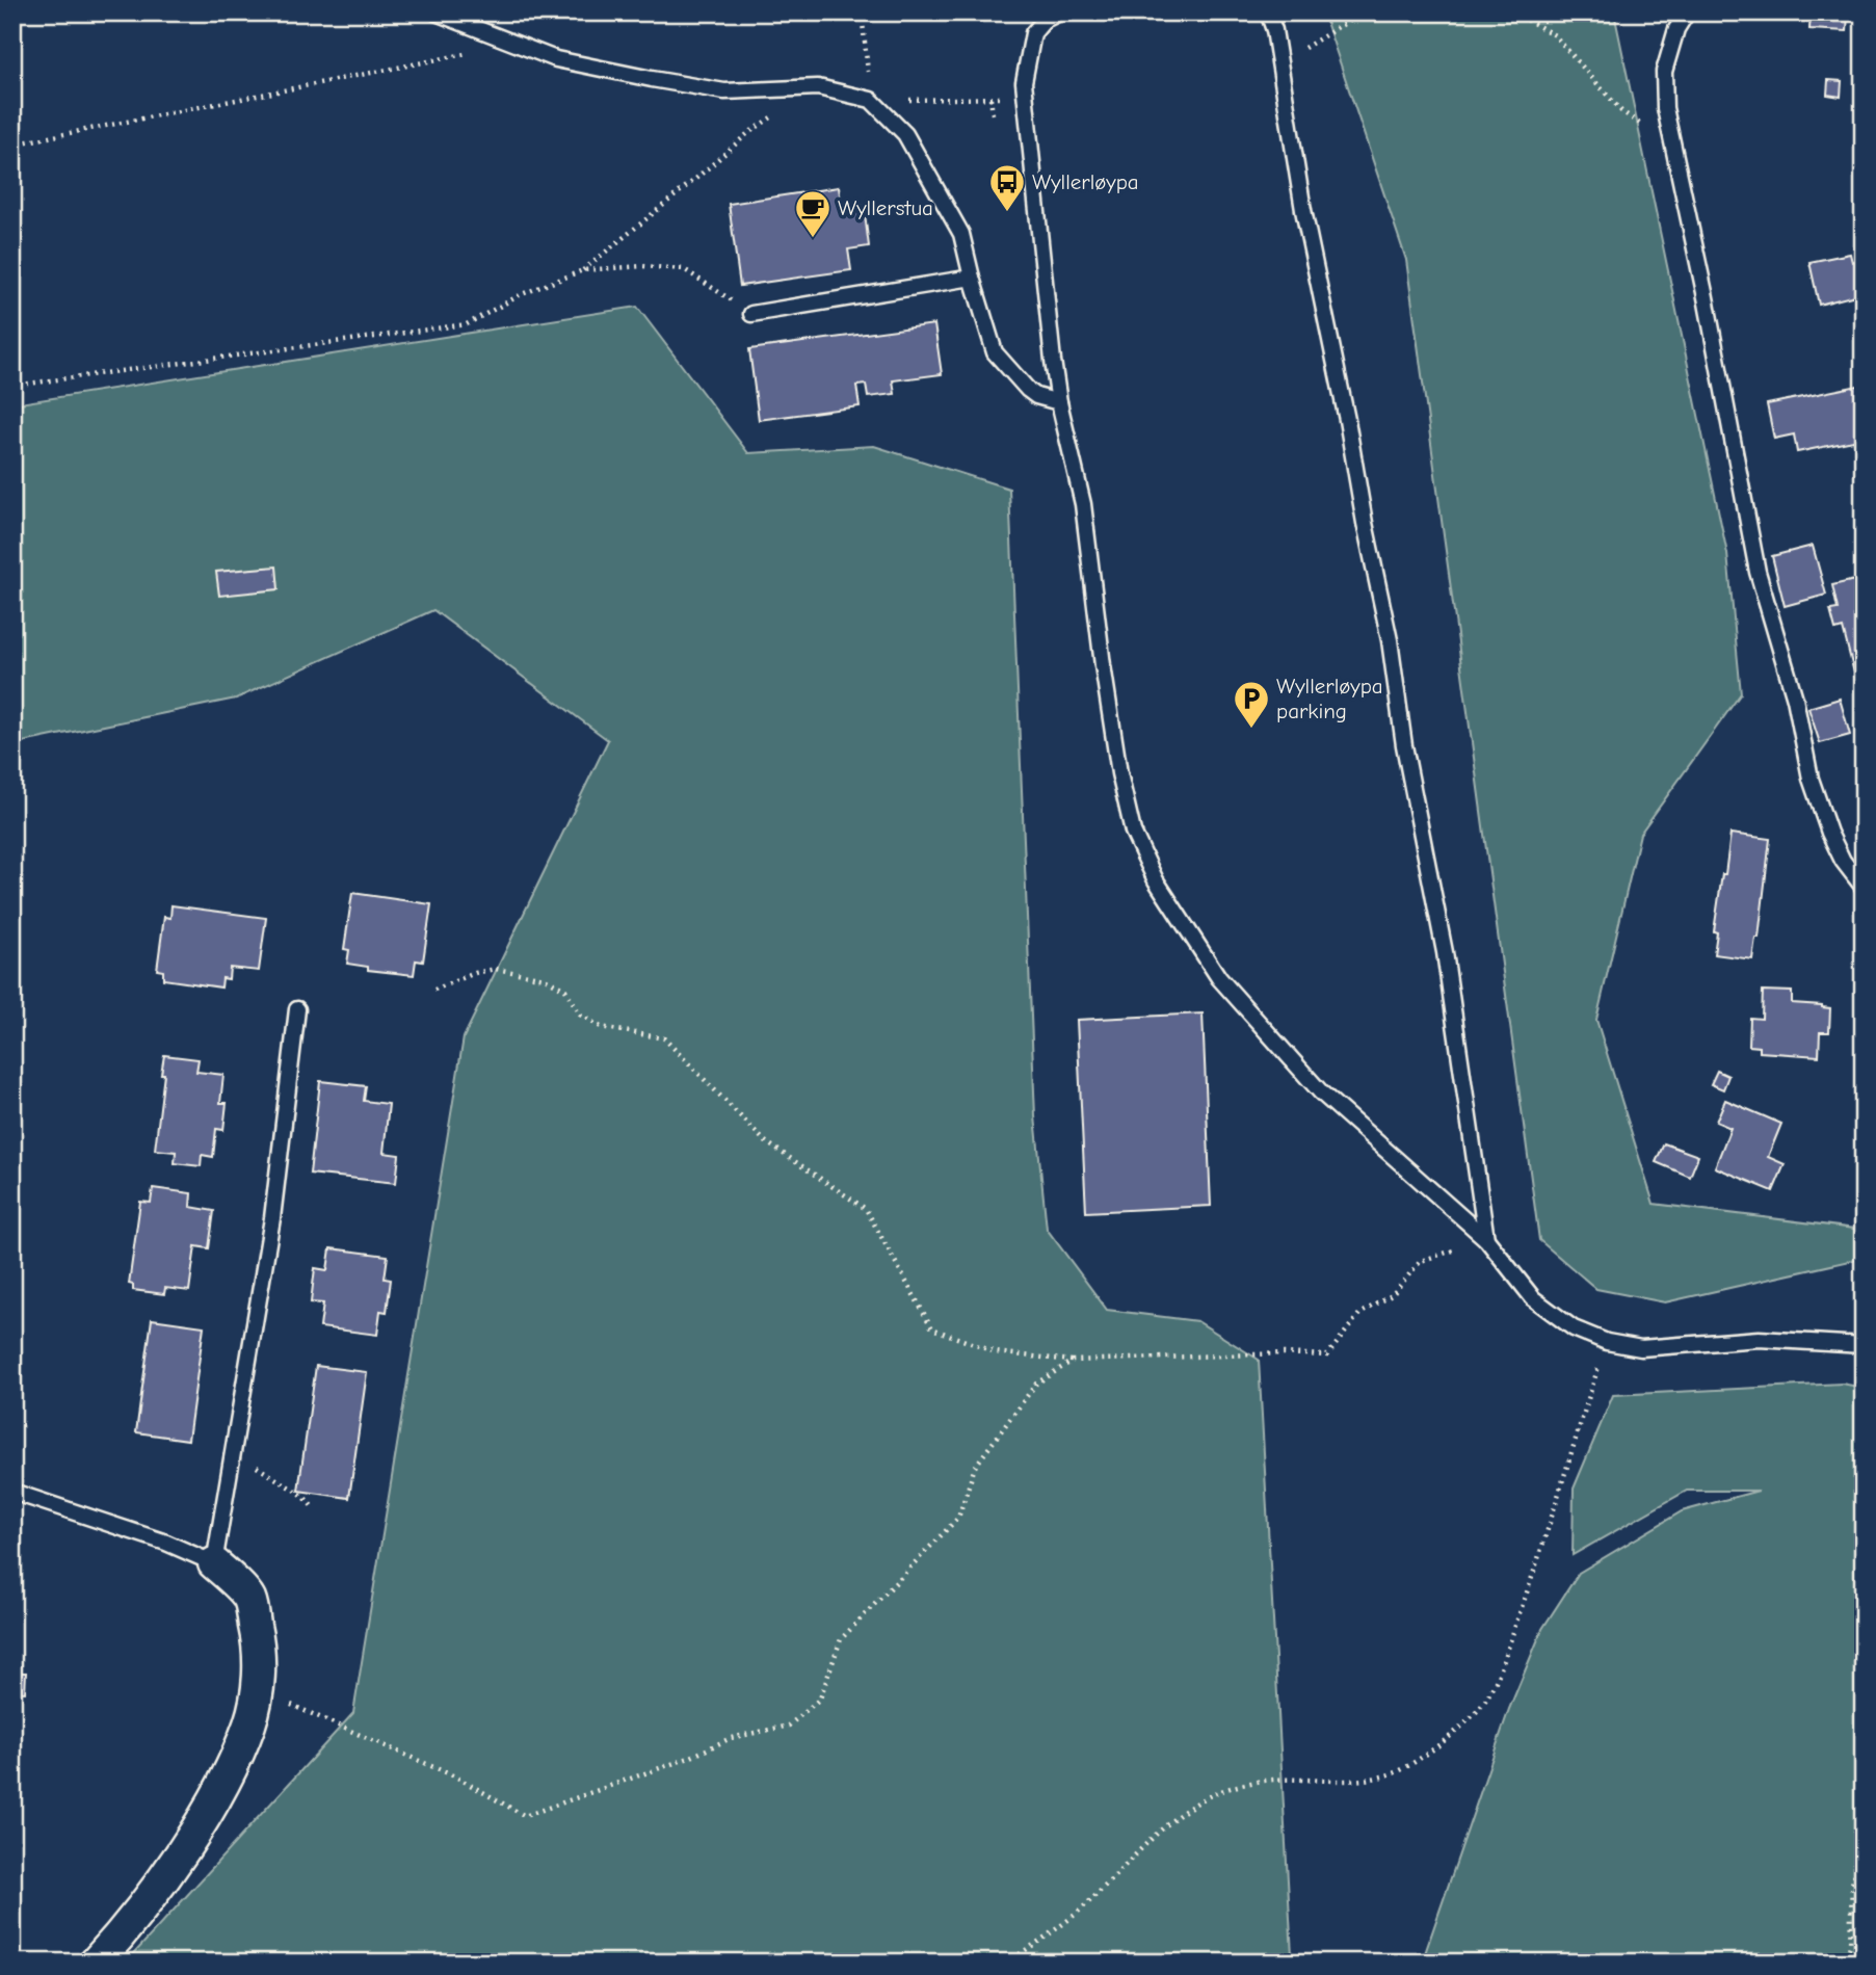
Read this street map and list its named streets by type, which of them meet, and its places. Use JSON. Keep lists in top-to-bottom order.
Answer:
{
  "places": {
    "bus stop": ["Wyllerløypa"],
    "cafe": ["Wyllerstua"],
    "parking": ["Wyllerløypa parking"]
  }
}
